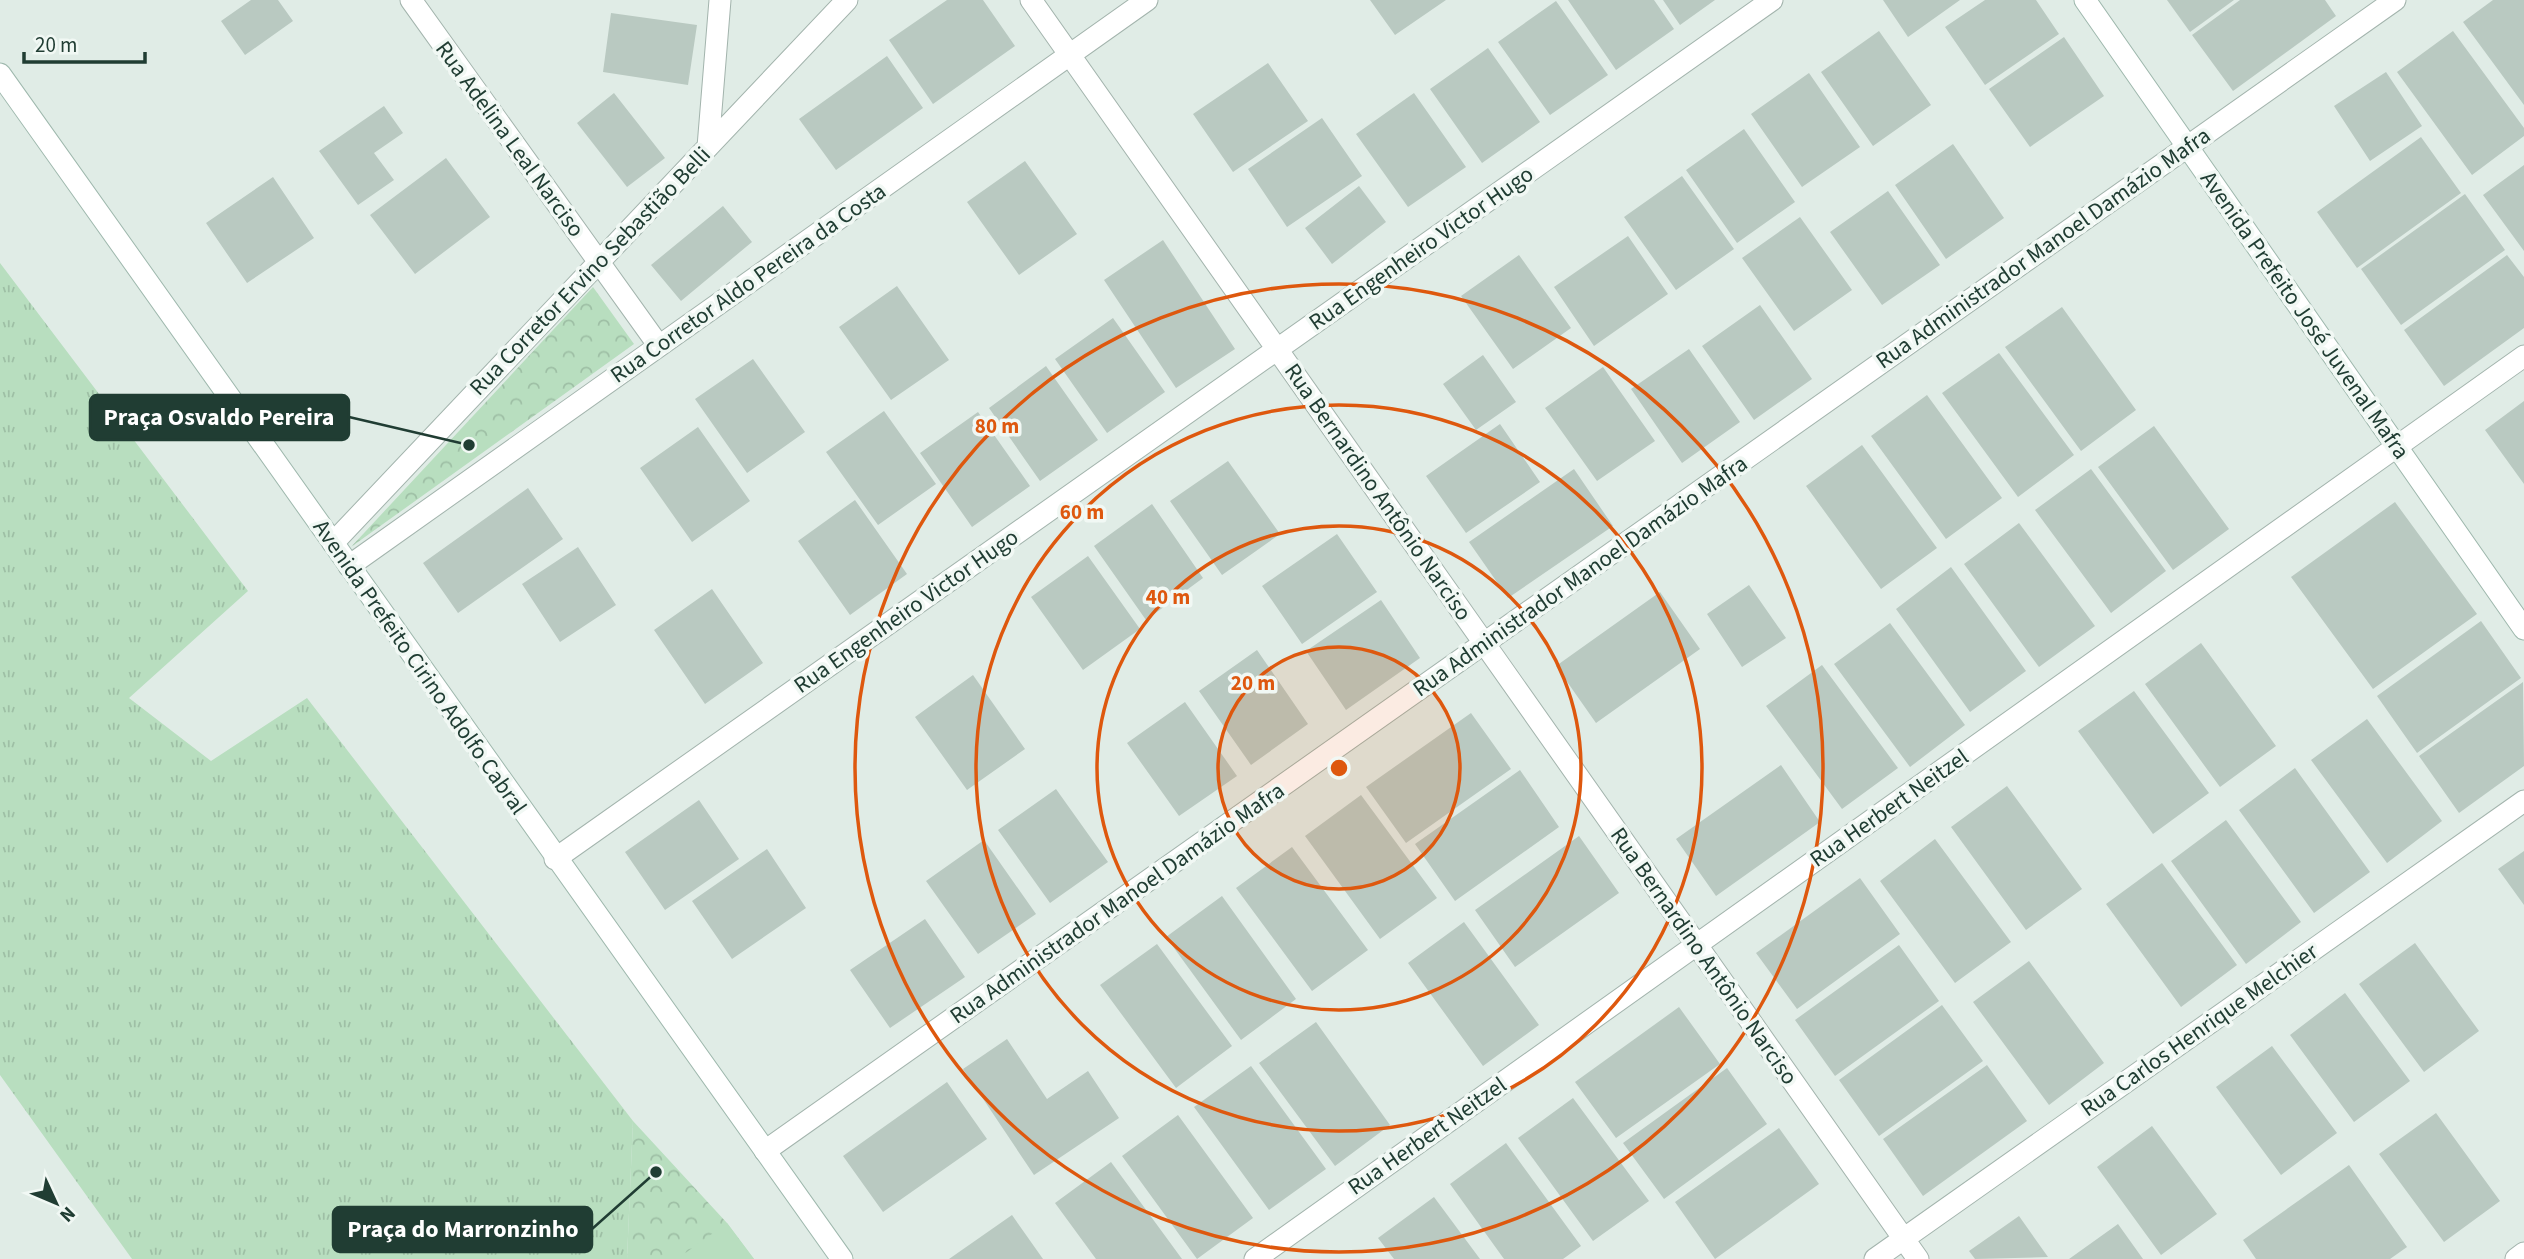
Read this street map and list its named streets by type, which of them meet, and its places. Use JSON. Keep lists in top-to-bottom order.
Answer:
{
  "streets": {
    "street": [
      "Rua Adelina Leal Narciso",
      "Rua Engenheiro Victor Hugo",
      "Rua Administrador Manoel Damázio Mafra",
      "Rua Corretor Ervino Sebastião Belli",
      "Rua Corretor Aldo Pereira da Costa",
      "Avenida Prefeito José Juvenal Mafra",
      "Rua Bernardino Antônio Narciso",
      "Avenida Prefeito Cirino Adolfo Cabral",
      "Rua Herbert Neitzel",
      "Rua Carlos Henrique Melchier"
    ]
  },
  "crossings": [
    ["Rua Adelina Leal Narciso", "Rua Corretor Ervino Sebastião Belli"],
    ["Rua Adelina Leal Narciso", "Rua Corretor Aldo Pereira da Costa"],
    ["Rua Engenheiro Victor Hugo", "Rua Bernardino Antônio Narciso"],
    ["Rua Engenheiro Victor Hugo", "Avenida Prefeito Cirino Adolfo Cabral"],
    ["Rua Administrador Manoel Damázio Mafra", "Avenida Prefeito José Juvenal Mafra"],
    ["Rua Administrador Manoel Damázio Mafra", "Rua Bernardino Antônio Narciso"],
    ["Rua Administrador Manoel Damázio Mafra", "Avenida Prefeito Cirino Adolfo Cabral"],
    ["Rua Corretor Ervino Sebastião Belli", "Avenida Prefeito Cirino Adolfo Cabral"],
    ["Rua Corretor Aldo Pereira da Costa", "Rua Bernardino Antônio Narciso"],
    ["Rua Corretor Aldo Pereira da Costa", "Avenida Prefeito Cirino Adolfo Cabral"],
    ["Avenida Prefeito José Juvenal Mafra", "Rua Herbert Neitzel"],
    ["Rua Bernardino Antônio Narciso", "Rua Herbert Neitzel"],
    ["Rua Bernardino Antônio Narciso", "Rua Carlos Henrique Melchier"]
  ],
  "places": ["Praça Osvaldo Pereira", "Praça do Marronzinho"],
  "scale_bar": "20 m",
  "north": "bottom right",
  "rings": [
    "80 m",
    "60 m",
    "40 m",
    "20 m"
  ]
}
